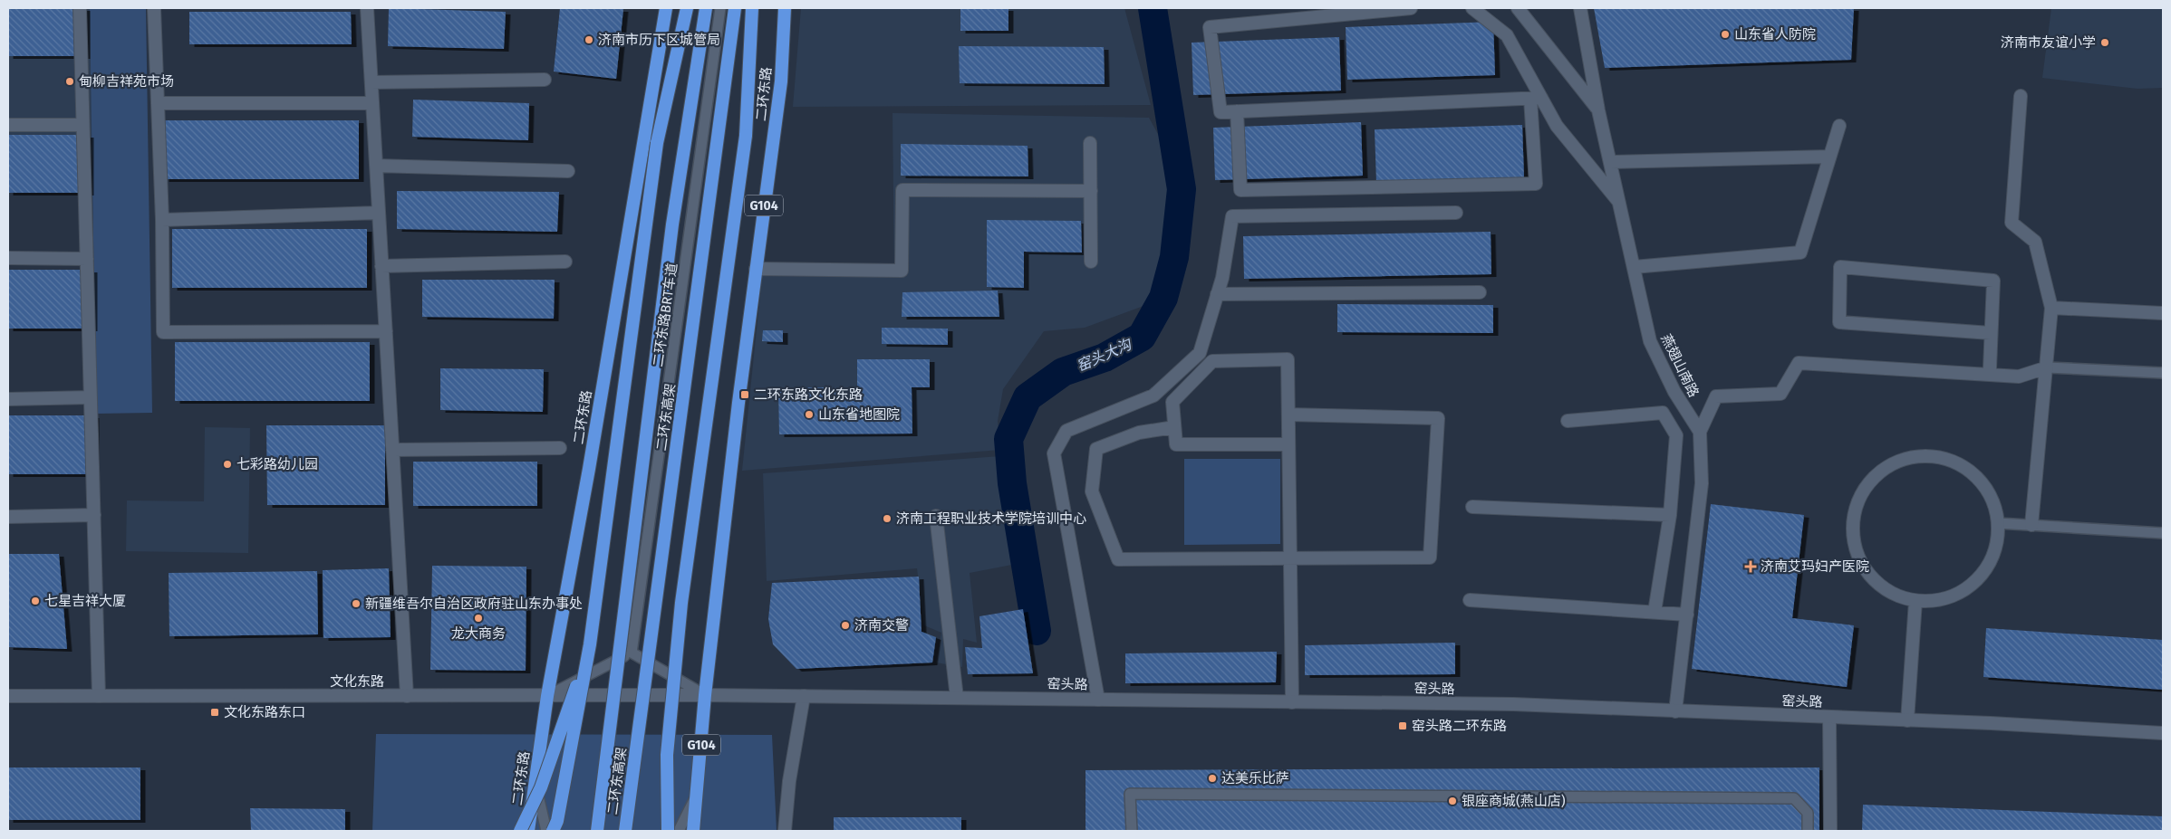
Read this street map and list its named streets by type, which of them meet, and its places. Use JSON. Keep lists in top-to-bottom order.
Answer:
{
  "streets": {
    "highway": ["二环东路", "G104", "二环东高架"],
    "street": ["燕翅山南路", "文化东路", "窑头路"],
    "lane": ["二环东路BRT车道"]
  },
  "crossings": [
    ["二环东路", "文化东路"],
    ["二环东路", "窑头路"],
    ["文化东路", "窑头路"]
  ],
  "water": ["窑头大沟"],
  "places": {
    "other": [
      "山东省人防院",
      "济南市历下区城管局",
      "济南市友谊小学",
      "甸柳吉祥苑市场",
      "山东省地图院",
      "七彩路幼儿园",
      "济南工程职业技术学院培训中心",
      "七星吉祥大厦",
      "新疆维吾尔自治区政府驻山东办事处",
      "龙大商务",
      "济南交警",
      "达美乐比萨",
      "银座商城(燕山店)"
    ],
    "transit": ["二环东路文化东路", "文化东路东口", "窑头路二环东路"],
    "health": ["济南艾玛妇产医院"]
  }
}
